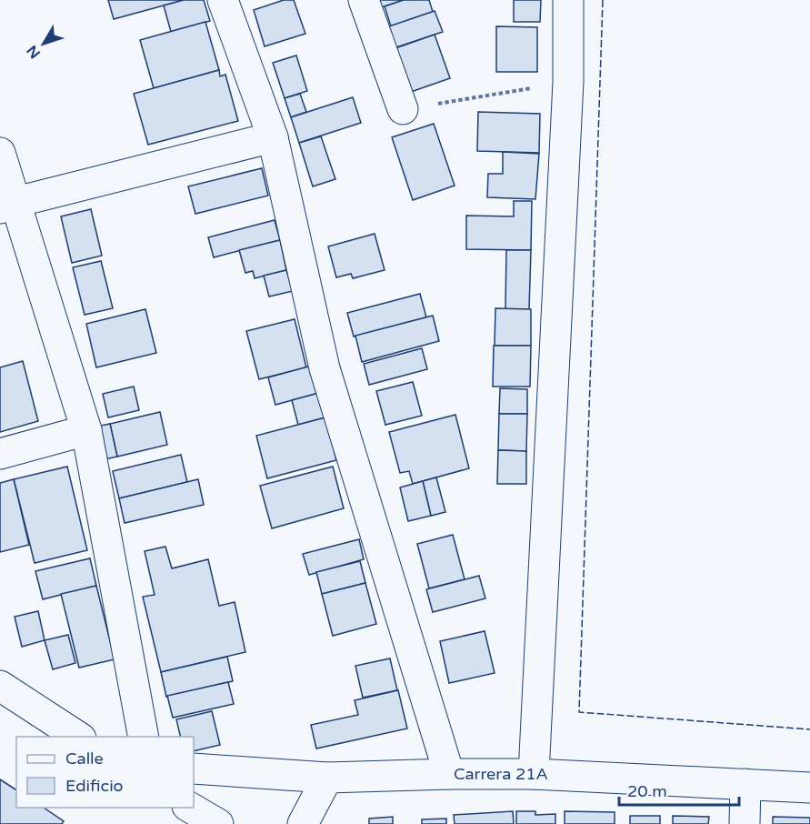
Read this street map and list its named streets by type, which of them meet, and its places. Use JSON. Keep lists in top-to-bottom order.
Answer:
{
  "streets": {
    "street": ["Carrera 21A"]
  },
  "legend": ["Calle", "Edificio"],
  "scale_bar": "20 m",
  "north": "bottom left"
}
